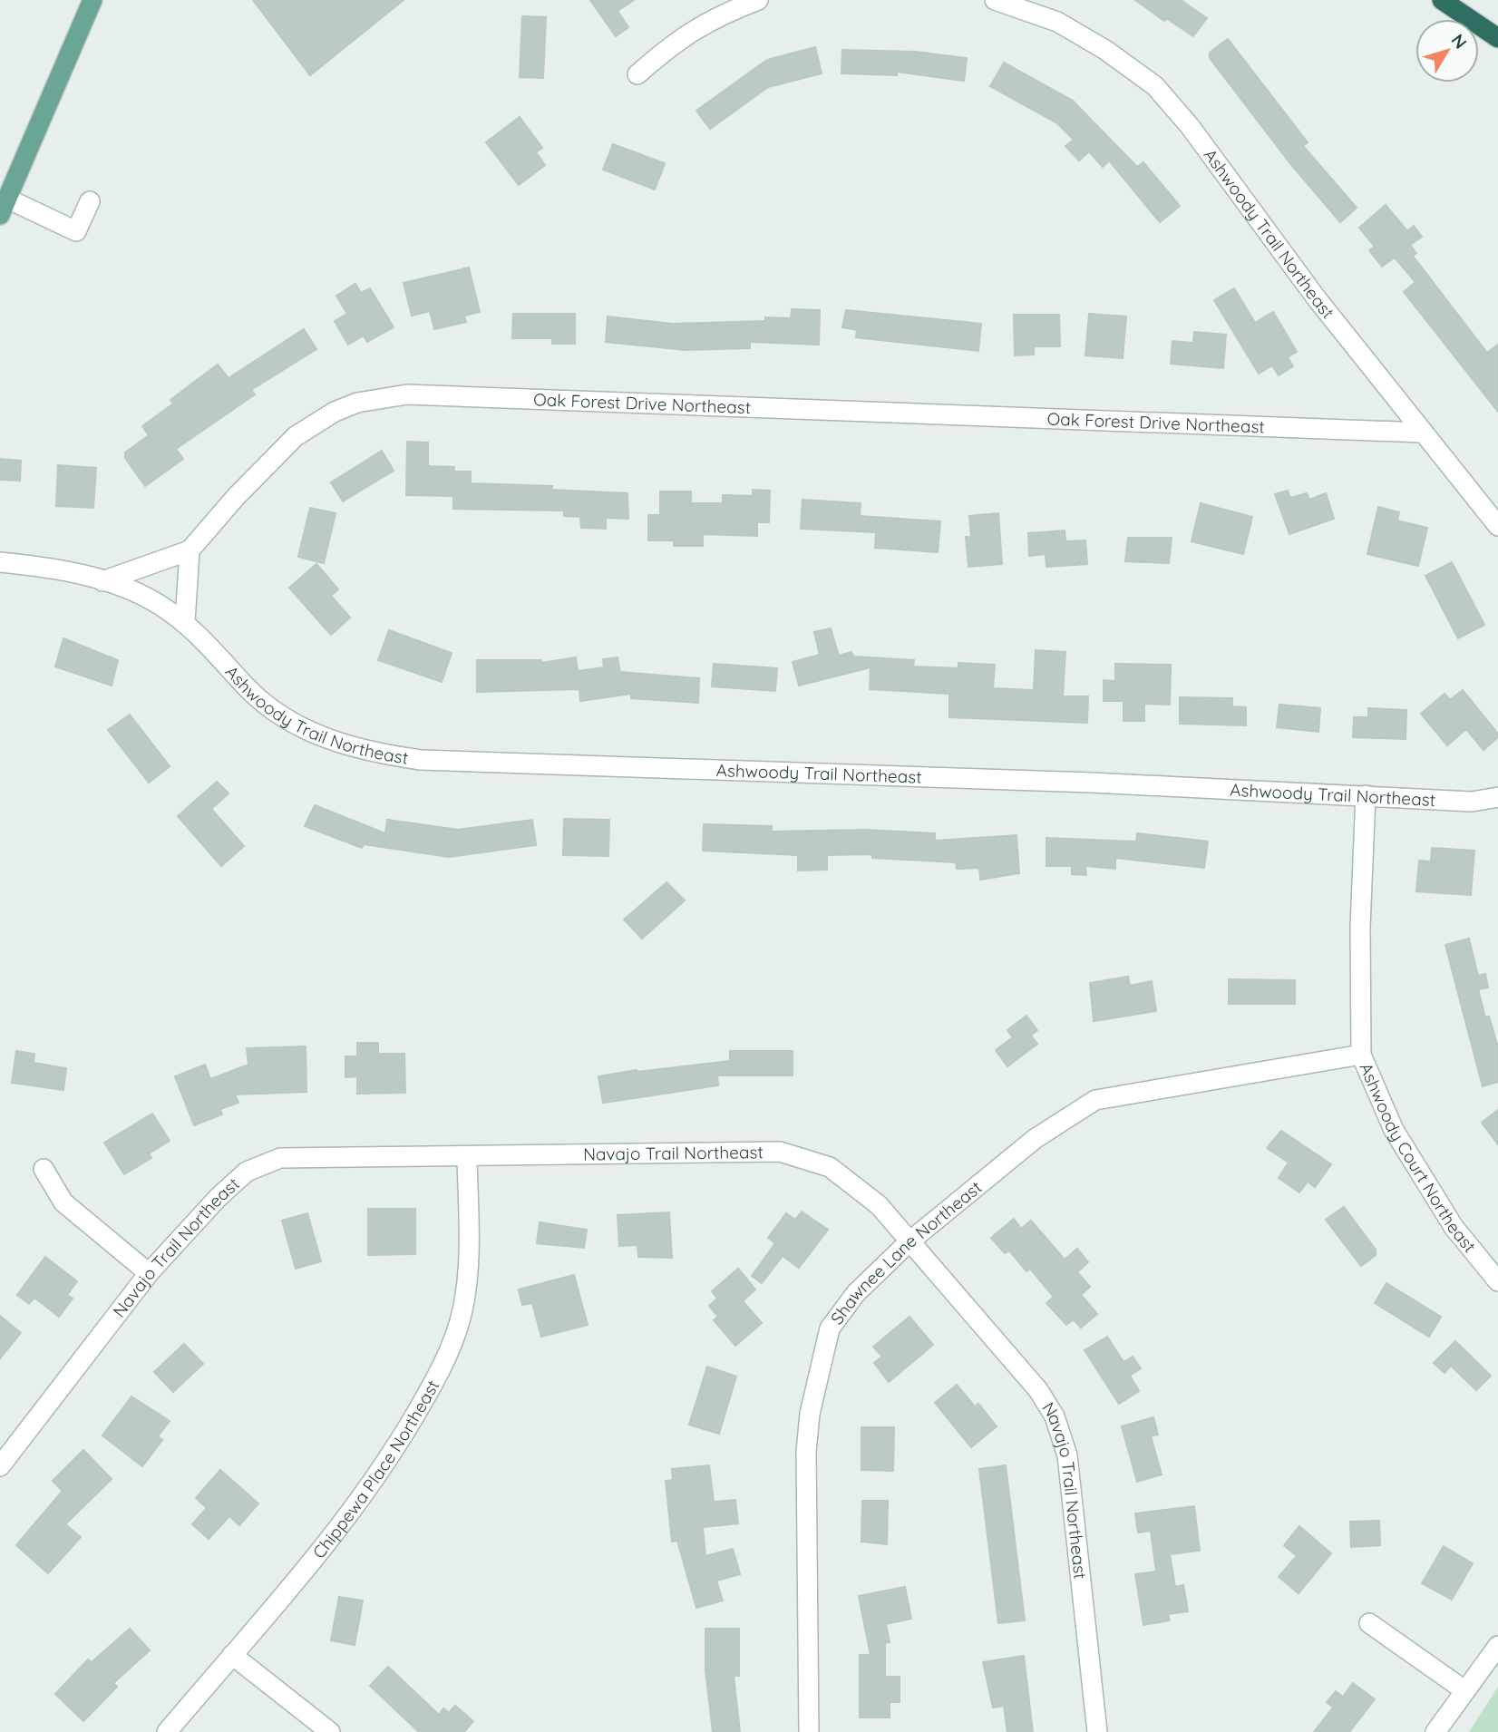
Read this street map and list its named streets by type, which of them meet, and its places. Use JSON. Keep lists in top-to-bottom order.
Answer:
{
  "streets": {
    "street": [
      "Ashwoody Trail Northeast",
      "Oak Forest Drive Northeast",
      "Navajo Trail Northeast",
      "Ashwoody Court Northeast",
      "Shawnee Lane Northeast",
      "Chippewa Place Northeast"
    ]
  },
  "crossings": [
    ["Ashwoody Trail Northeast", "Oak Forest Drive Northeast"],
    ["Ashwoody Trail Northeast", "Ashwoody Court Northeast"],
    ["Navajo Trail Northeast", "Shawnee Lane Northeast"],
    ["Navajo Trail Northeast", "Chippewa Place Northeast"],
    ["Ashwoody Court Northeast", "Shawnee Lane Northeast"]
  ],
  "north": "top right"
}
